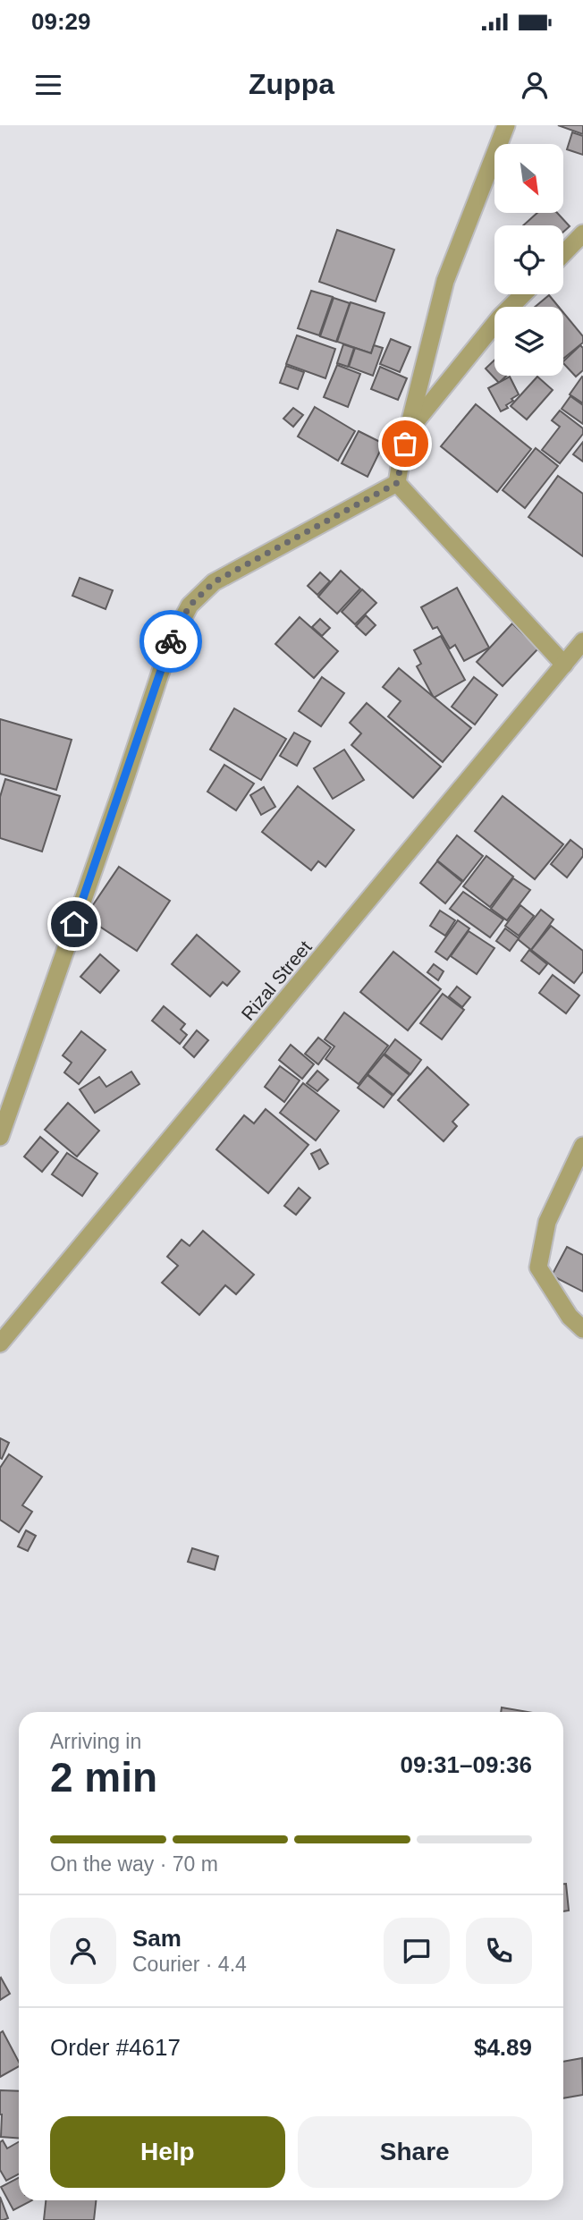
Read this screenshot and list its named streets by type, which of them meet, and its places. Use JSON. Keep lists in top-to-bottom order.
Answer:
{
  "streets": {
    "street": ["Rizal Street"]
  },
  "north": "bottom right",
  "page": {
    "status": "09:29",
    "header": "Zuppa",
    "heading": ["2 min", "Arriving in", "09:31–09:36"],
    "panel": [
      "Sam",
      "Courier · 4.4",
      "Order #4617",
      "$4.89"
    ],
    "bar": "On the way · 70 m",
    "buttons": ["Help", "Share"]
  }
}
